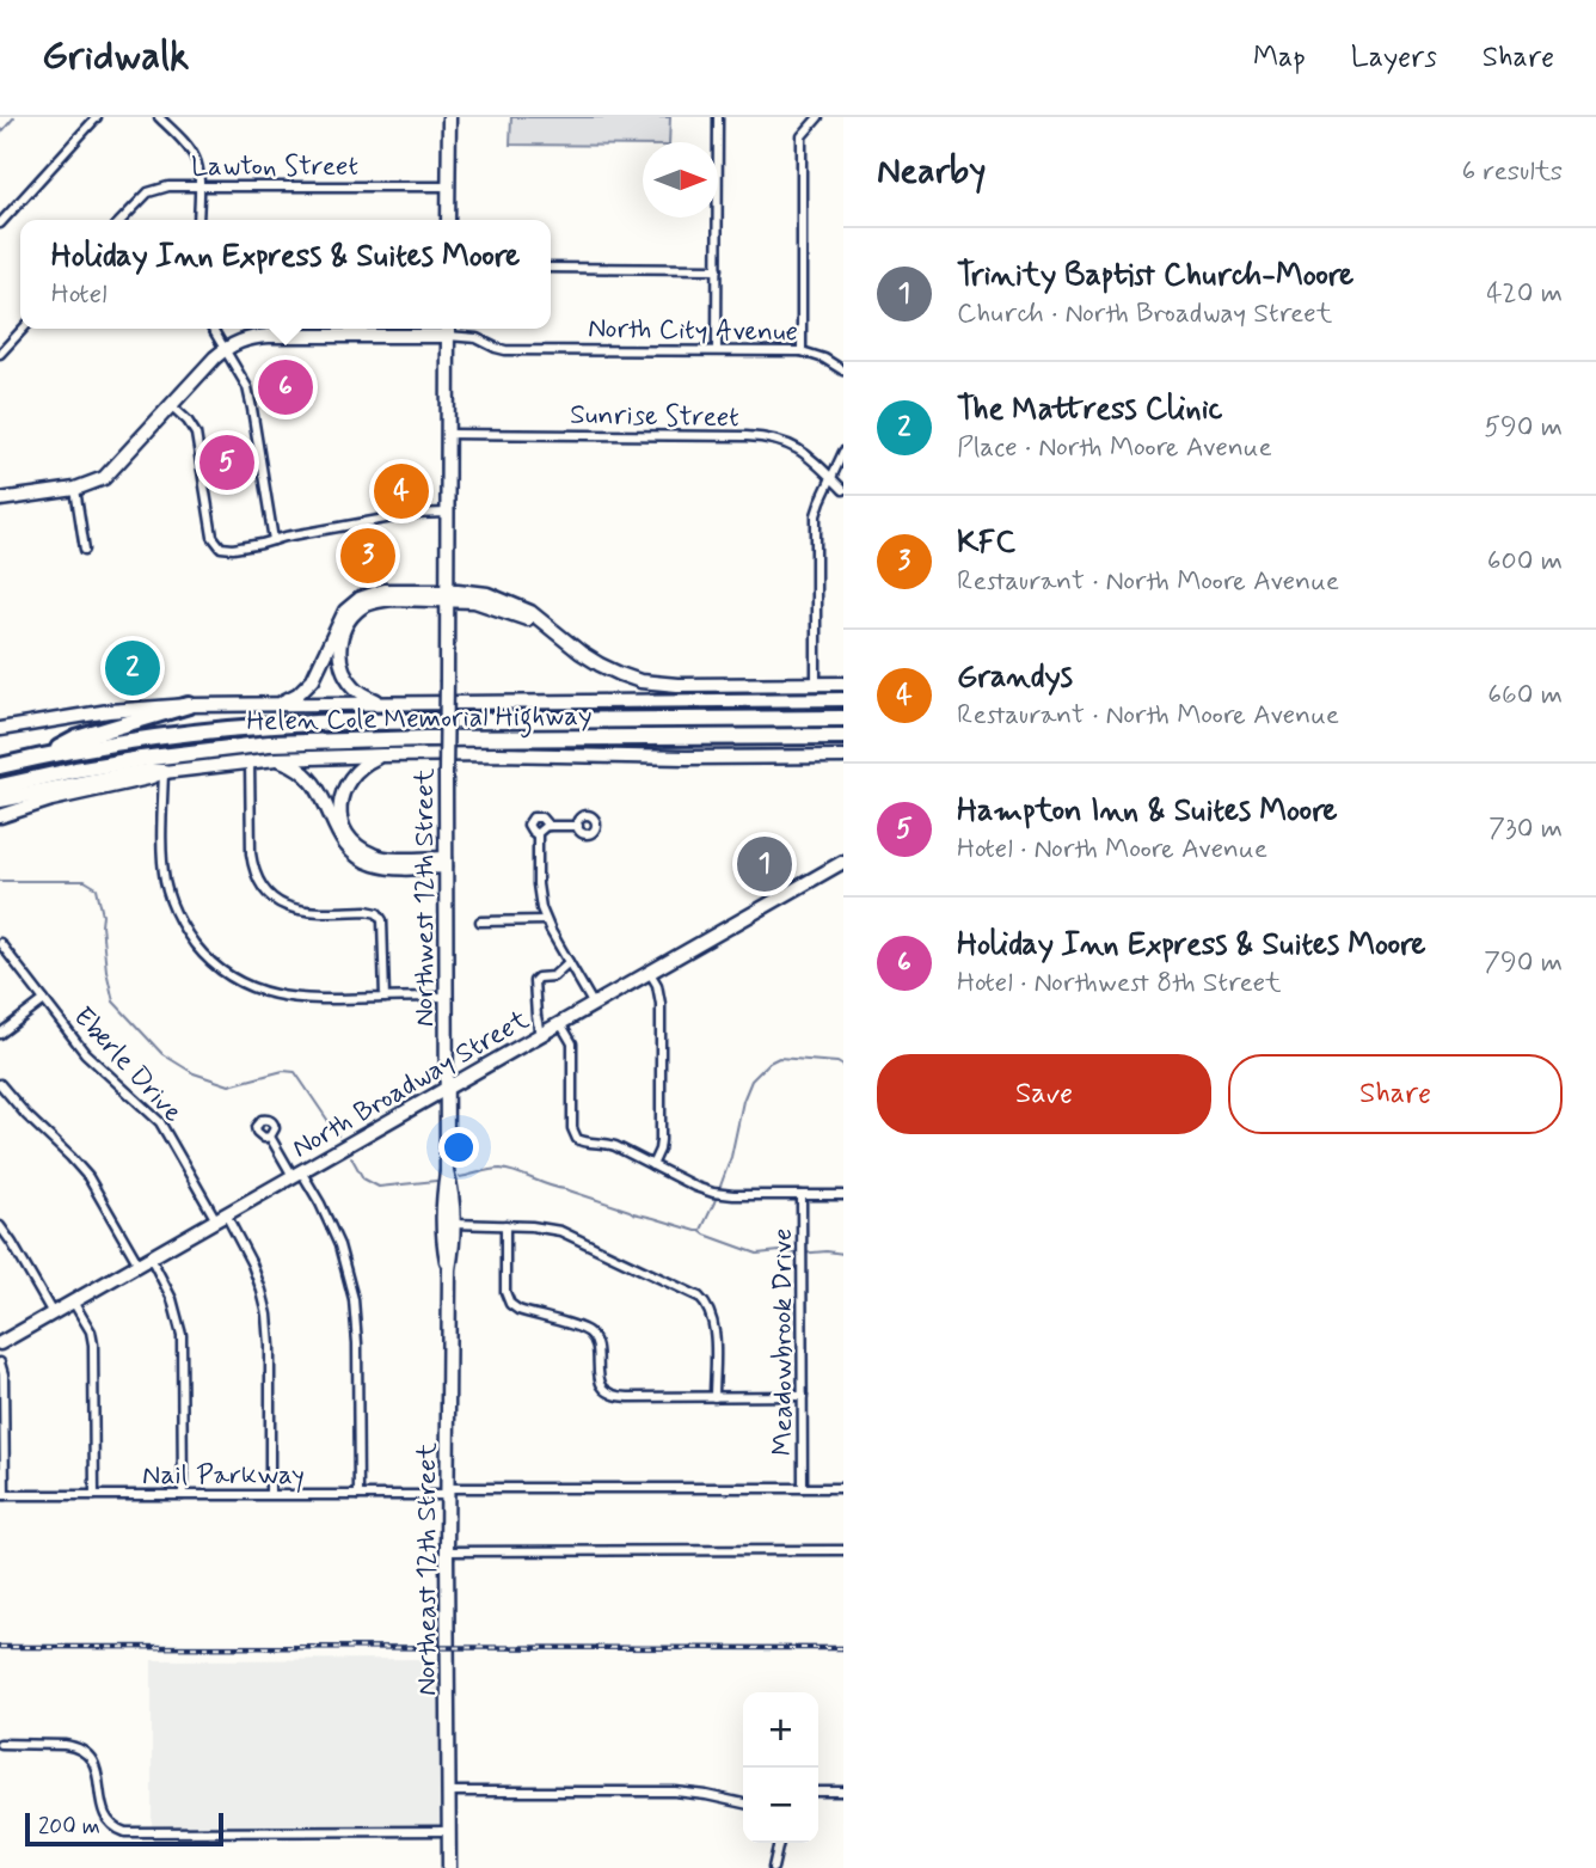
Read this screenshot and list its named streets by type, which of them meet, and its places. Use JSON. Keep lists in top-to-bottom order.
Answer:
{
  "streets": {
    "highway": ["Helen Cole Memorial Highway"],
    "main road": [
      "North City Avenue",
      "Northwest 12th Street",
      "North Broadway Street",
      "Northeast 12th Street"
    ],
    "street": [
      "Lawton Street",
      "Sunrise Street",
      "Eberle Drive",
      "Meadowbrook Drive",
      "Nail Parkway"
    ]
  },
  "crossings": [
    ["North City Avenue", "Northwest 12th Street"],
    ["Sunrise Street", "Northwest 12th Street"],
    ["Northwest 12th Street", "North Broadway Street"],
    ["Northwest 12th Street", "Northeast 12th Street"],
    ["Eberle Drive", "North Broadway Street"],
    ["Eberle Drive", "Nail Parkway"],
    ["Meadowbrook Drive", "Nail Parkway"],
    ["Nail Parkway", "Northeast 12th Street"]
  ],
  "scale_bar": "200 m",
  "north": "right",
  "page": {
    "header": "Gridwalk",
    "nav": ["Map", "Layers", "Share"],
    "heading": ["Nearby", "6 results"],
    "popup": ["Holiday Inn Express & Suites Moore", "Hotel"],
    "list": [
      {
        "mark": "1",
        "name": "Trinity Baptist Church-Moore",
        "note": "Church · North Broadway Street",
        "value": "420 m"
      },
      {
        "mark": "2",
        "name": "The Mattress Clinic",
        "note": "Place · North Moore Avenue",
        "value": "590 m"
      },
      {
        "mark": "3",
        "name": "KFC",
        "note": "Restaurant · North Moore Avenue",
        "value": "600 m"
      },
      {
        "mark": "4",
        "name": "Grandys",
        "note": "Restaurant · North Moore Avenue",
        "value": "660 m"
      },
      {
        "mark": "5",
        "name": "Hampton Inn & Suites Moore",
        "note": "Hotel · North Moore Avenue",
        "value": "730 m"
      },
      {
        "mark": "6",
        "name": "Holiday Inn Express & Suites Moore",
        "note": "Hotel · Northwest 8th Street",
        "value": "790 m"
      }
    ],
    "pins": [
      "6",
      "5",
      "4",
      "3",
      "2",
      "1"
    ],
    "buttons": ["Save", "Share"],
    "map_buttons": ["+", "−"],
    "scale": "200 m"
  }
}
